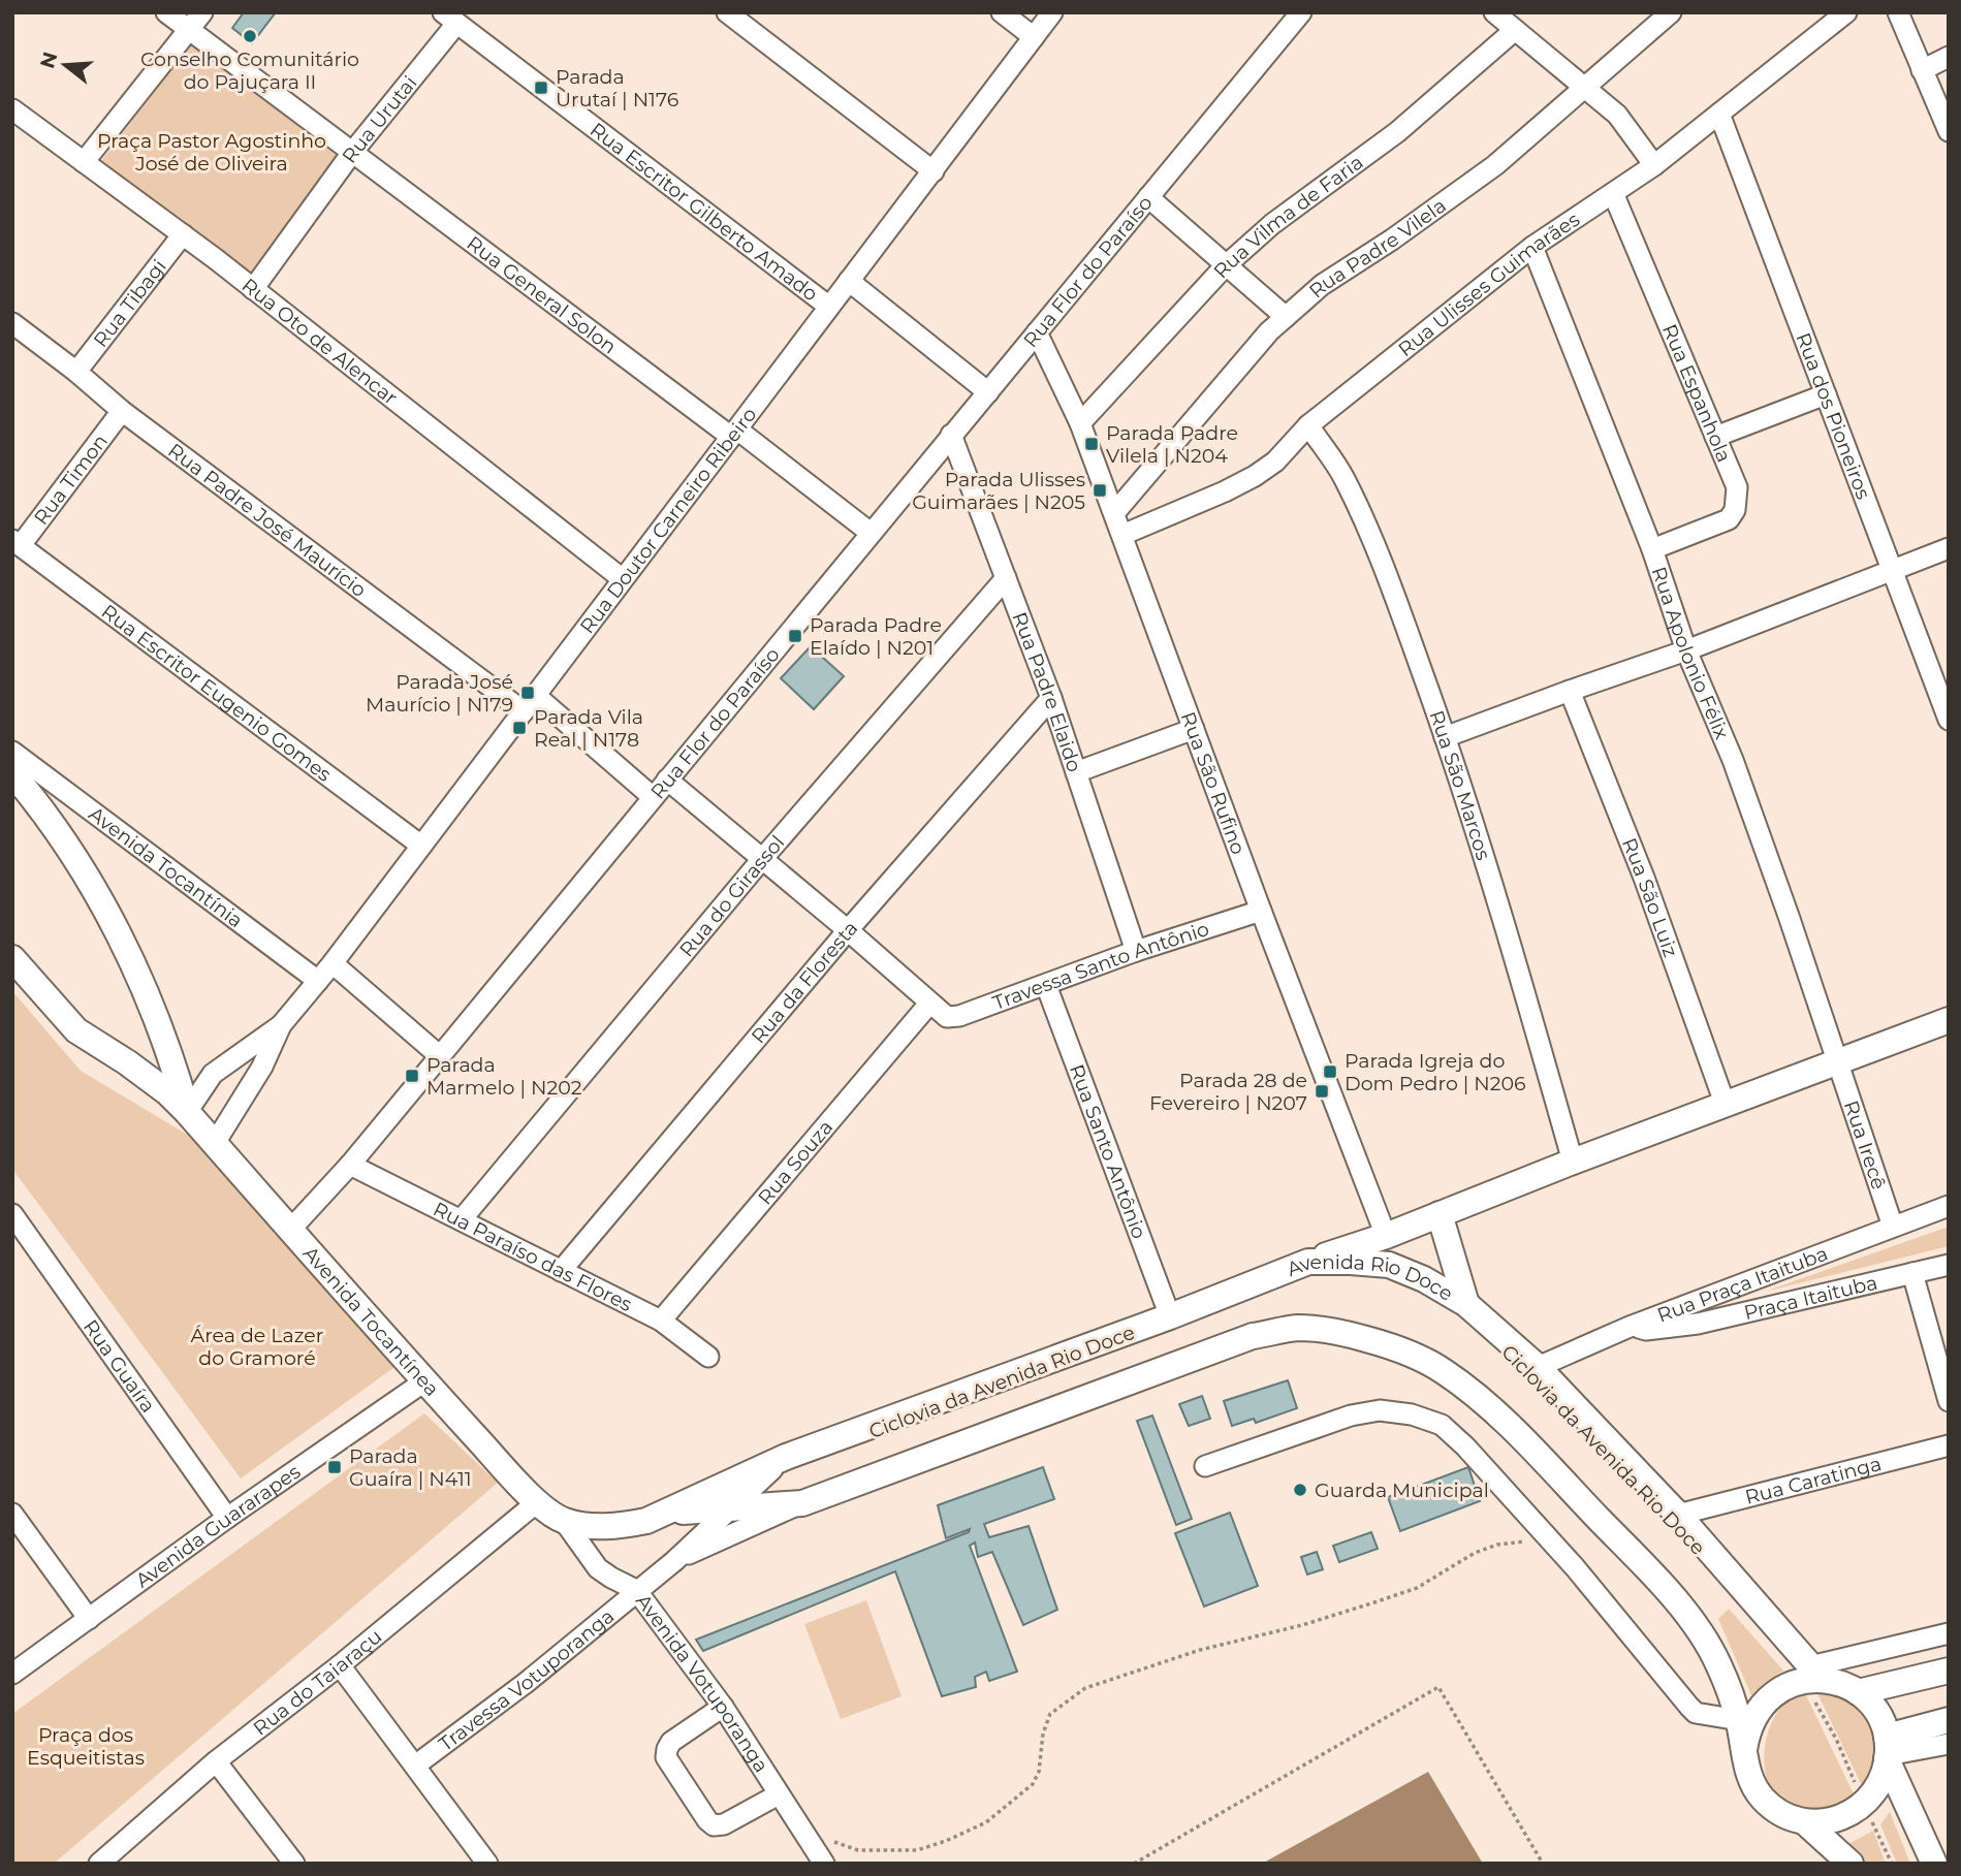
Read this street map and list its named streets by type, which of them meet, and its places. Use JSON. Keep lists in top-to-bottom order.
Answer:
{
  "streets": {
    "main road": ["Avenida Rio Doce", "Avenida Tocantínea"],
    "street": [
      "Rua Urutai",
      "Rua Escritor Gilberto Amado",
      "Rua Vilma de Faria",
      "Rua Padre Vilela",
      "Rua Flor do Paraíso",
      "Rua Ulisses Guimarães",
      "Rua General Solon",
      "Rua Tibagi",
      "Rua Oto de Alencar",
      "Rua Espanhola",
      "Rua dos Pioneiros",
      "Rua Timon",
      "Rua Padre José Maurício",
      "Rua Doutor Carneiro Ribeiro",
      "Rua Apolonio Félix",
      "Rua Padre Elaido",
      "Rua Escritor Eugenio Gomes",
      "Rua São Rufino",
      "Rua São Marcos",
      "Avenida Tocantínia",
      "Rua do Girassol",
      "Rua São Luiz",
      "Travessa Santo Antônio",
      "Rua da Floresta",
      "Rua Irecê",
      "Rua Santo Antônio",
      "Rua Souza",
      "Rua Paraíso das Flores",
      "Rua Praça Itaituba",
      "Praça Itaituba",
      "Rua Guaíra",
      "Rua Caratinga",
      "Avenida Guararapes",
      "Travessa Votuporanga",
      "Rua do Taiaraçu",
      "Avenida Votuporanga"
    ]
  },
  "crossings": [
    ["Rua Urutai", "Rua Escritor Gilberto Amado"],
    ["Rua Urutai", "Rua General Solon"],
    ["Rua Urutai", "Rua Oto de Alencar"],
    ["Rua Escritor Gilberto Amado", "Rua Doutor Carneiro Ribeiro"],
    ["Rua Vilma de Faria", "Rua São Rufino"],
    ["Rua Padre Vilela", "Rua São Rufino"],
    ["Rua Flor do Paraíso", "Rua General Solon"],
    ["Rua Flor do Paraíso", "Rua Padre José Maurício"],
    ["Rua Flor do Paraíso", "Rua Padre Elaido"],
    ["Rua Flor do Paraíso", "Rua São Rufino"],
    ["Rua Flor do Paraíso", "Rua Paraíso das Flores"],
    ["Rua Flor do Paraíso", "Avenida Tocantínea"],
    ["Rua Ulisses Guimarães", "Rua Espanhola"],
    ["Rua Ulisses Guimarães", "Rua dos Pioneiros"],
    ["Rua Ulisses Guimarães", "Rua Apolonio Félix"],
    ["Rua Ulisses Guimarães", "Rua São Rufino"],
    ["Rua Ulisses Guimarães", "Rua São Marcos"],
    ["Rua General Solon", "Rua Doutor Carneiro Ribeiro"],
    ["Rua Tibagi", "Rua Oto de Alencar"],
    ["Rua Tibagi", "Rua Padre José Maurício"],
    ["Rua Oto de Alencar", "Rua Doutor Carneiro Ribeiro"],
    ["Rua Espanhola", "Rua Apolonio Félix"],
    ["Rua Timon", "Rua Padre José Maurício"],
    ["Rua Timon", "Rua Escritor Eugenio Gomes"],
    ["Rua Padre José Maurício", "Rua Doutor Carneiro Ribeiro"],
    ["Rua Doutor Carneiro Ribeiro", "Rua Escritor Eugenio Gomes"],
    ["Rua Doutor Carneiro Ribeiro", "Avenida Tocantínia"],
    ["Rua Doutor Carneiro Ribeiro", "Avenida Tocantínea"],
    ["Rua Apolonio Félix", "Rua Irecê"],
    ["Rua Padre Elaido", "Rua do Girassol"],
    ["Rua Padre Elaido", "Travessa Santo Antônio"],
    ["Rua Padre Elaido", "Rua da Floresta"],
    ["Rua São Rufino", "Travessa Santo Antônio"],
    ["Rua do Girassol", "Rua Paraíso das Flores"],
    ["Travessa Santo Antônio", "Rua Santo Antônio"],
    ["Travessa Santo Antônio", "Rua Souza"],
    ["Rua da Floresta", "Rua Paraíso das Flores"],
    ["Rua Irecê", "Rua Praça Itaituba"],
    ["Rua Santo Antônio", "Avenida Rio Doce"],
    ["Rua Souza", "Rua Paraíso das Flores"],
    ["Rua Praça Itaituba", "Avenida Rio Doce"],
    ["Rua Praça Itaituba", "Praça Itaituba"],
    ["Avenida Rio Doce", "Avenida Tocantínea"],
    ["Avenida Rio Doce", "Rua Caratinga"],
    ["Avenida Rio Doce", "Travessa Votuporanga"],
    ["Avenida Rio Doce", "Avenida Votuporanga"],
    ["Avenida Tocantínea", "Avenida Guararapes"],
    ["Avenida Tocantínea", "Rua do Taiaraçu"],
    ["Avenida Tocantínea", "Avenida Votuporanga"],
    ["Rua Guaíra", "Avenida Guararapes"],
    ["Travessa Votuporanga", "Avenida Votuporanga"]
  ],
  "parks": ["Praça Pastor Agostinho José de Oliveira", "Área de Lazer do Gramoré", "Praça dos Esqueitistas"],
  "places": {
    "other": ["Conselho Comunitário do Pajuçara II", "Guarda Municipal"],
    "transit": [
      "Parada Urutaí | N176",
      "Parada Padre Vilela | N204",
      "Parada Ulisses Guimarães | N205",
      "Parada Padre Elaído | N201",
      "Parada José Maurício | N179",
      "Parada Vila Real | N178",
      "Parada Igreja do Dom Pedro | N206",
      "Parada Marmelo | N202",
      "Parada 28 de Fevereiro | N207",
      "Parada Guaíra | N411"
    ]
  },
  "north": "left"
}
